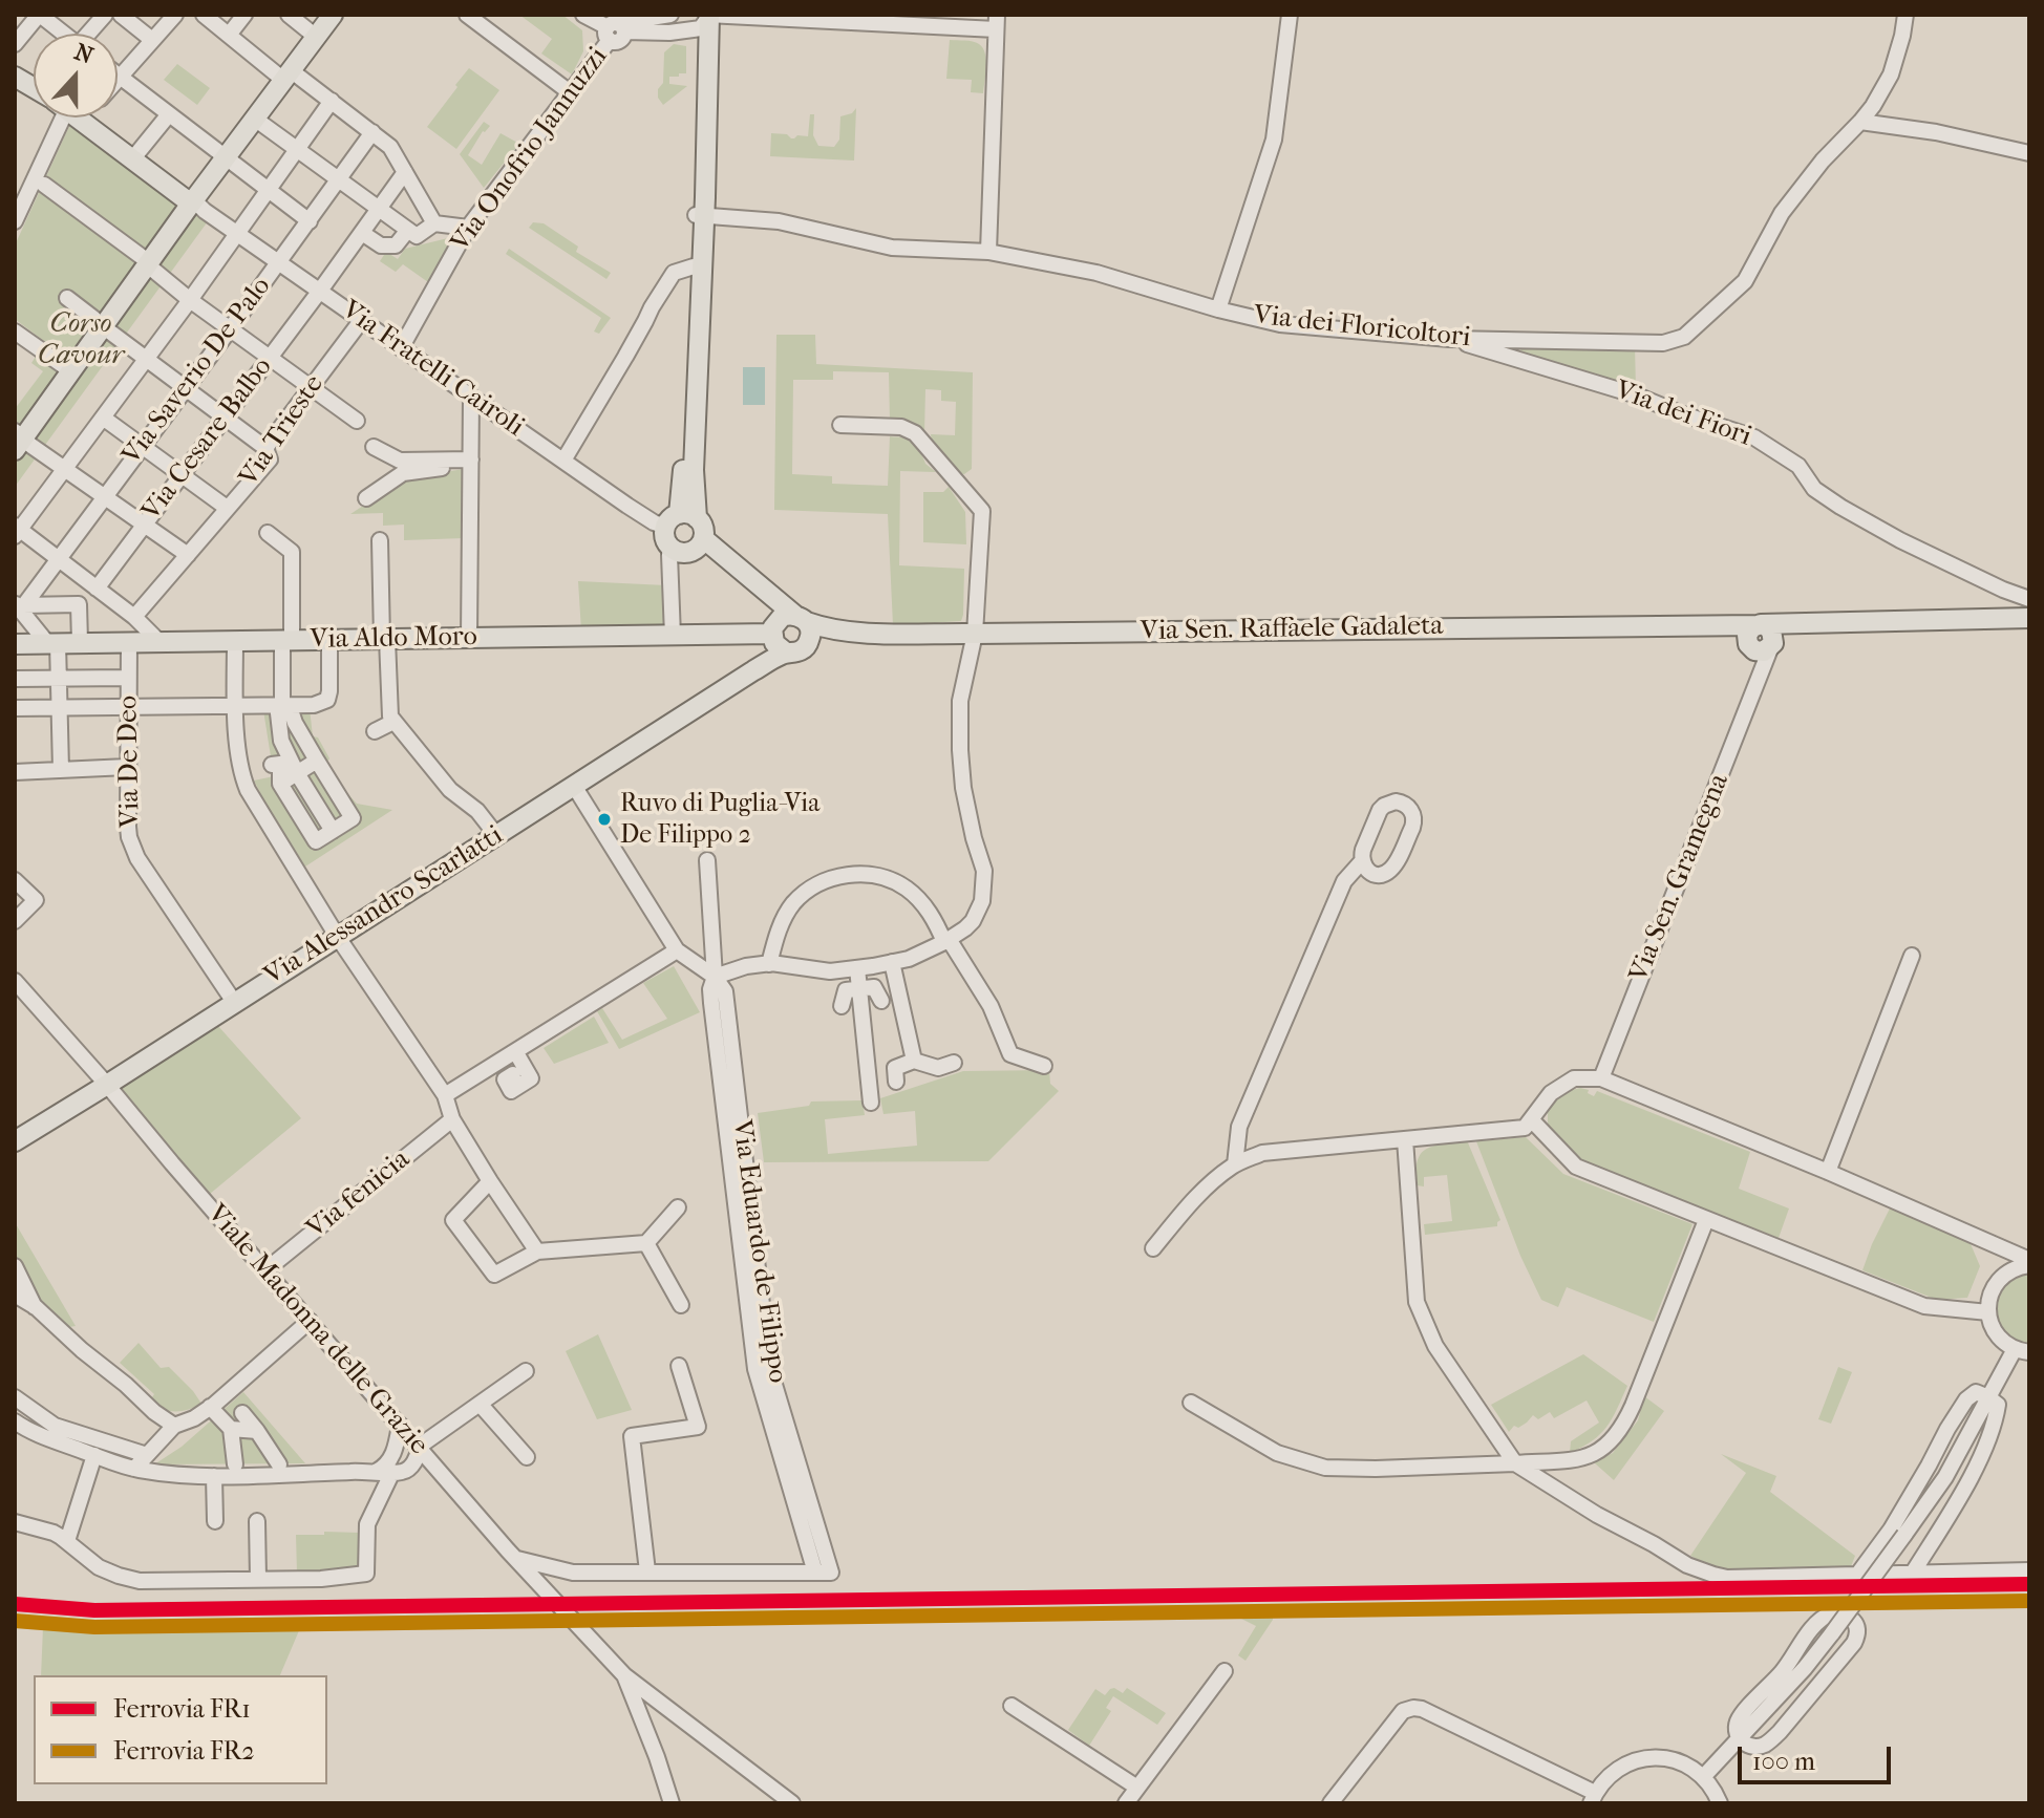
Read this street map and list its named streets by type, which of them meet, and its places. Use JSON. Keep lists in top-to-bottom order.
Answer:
{
  "streets": {
    "main road": ["Via Sen. Raffaele Gadaleta", "Via Aldo Moro", "Via Alessandro Scarlatti"],
    "street": [
      "Via Onofrio Jannuzzi",
      "Via dei Floricoltori",
      "Via Fratelli Cairoli",
      "Via Saverio De Palo",
      "Via dei Fiori",
      "Via Trieste",
      "Via Cesare Balbo",
      "Via De Deo",
      "Via Sen. Gramegna",
      "Via fenicia",
      "Via Eduardo de Filippo",
      "Viale Madonna delle Grazie"
    ]
  },
  "crossings": [
    ["Via Onofrio Jannuzzi", "Via Fratelli Cairoli"],
    ["Via dei Floricoltori", "Via dei Fiori"],
    ["Via Fratelli Cairoli", "Via Saverio De Palo"],
    ["Via Fratelli Cairoli", "Via Trieste"],
    ["Via Fratelli Cairoli", "Via Cesare Balbo"],
    ["Via Sen. Raffaele Gadaleta", "Via Aldo Moro"],
    ["Via Sen. Raffaele Gadaleta", "Via Sen. Gramegna"],
    ["Via Sen. Raffaele Gadaleta", "Via Alessandro Scarlatti"],
    ["Via Aldo Moro", "Via De Deo"],
    ["Via Aldo Moro", "Via Alessandro Scarlatti"],
    ["Via De Deo", "Via Alessandro Scarlatti"],
    ["Via Alessandro Scarlatti", "Viale Madonna delle Grazie"],
    ["Via fenicia", "Viale Madonna delle Grazie"]
  ],
  "parks": ["Corso Cavour"],
  "places": ["Ruvo di Puglia-Via De Filippo 2"],
  "lines": ["rail line FR1", "rail line FR2"],
  "legend": ["Ferrovia FR1", "Ferrovia FR2"],
  "scale_bar": "100 m",
  "north": "top"
}
